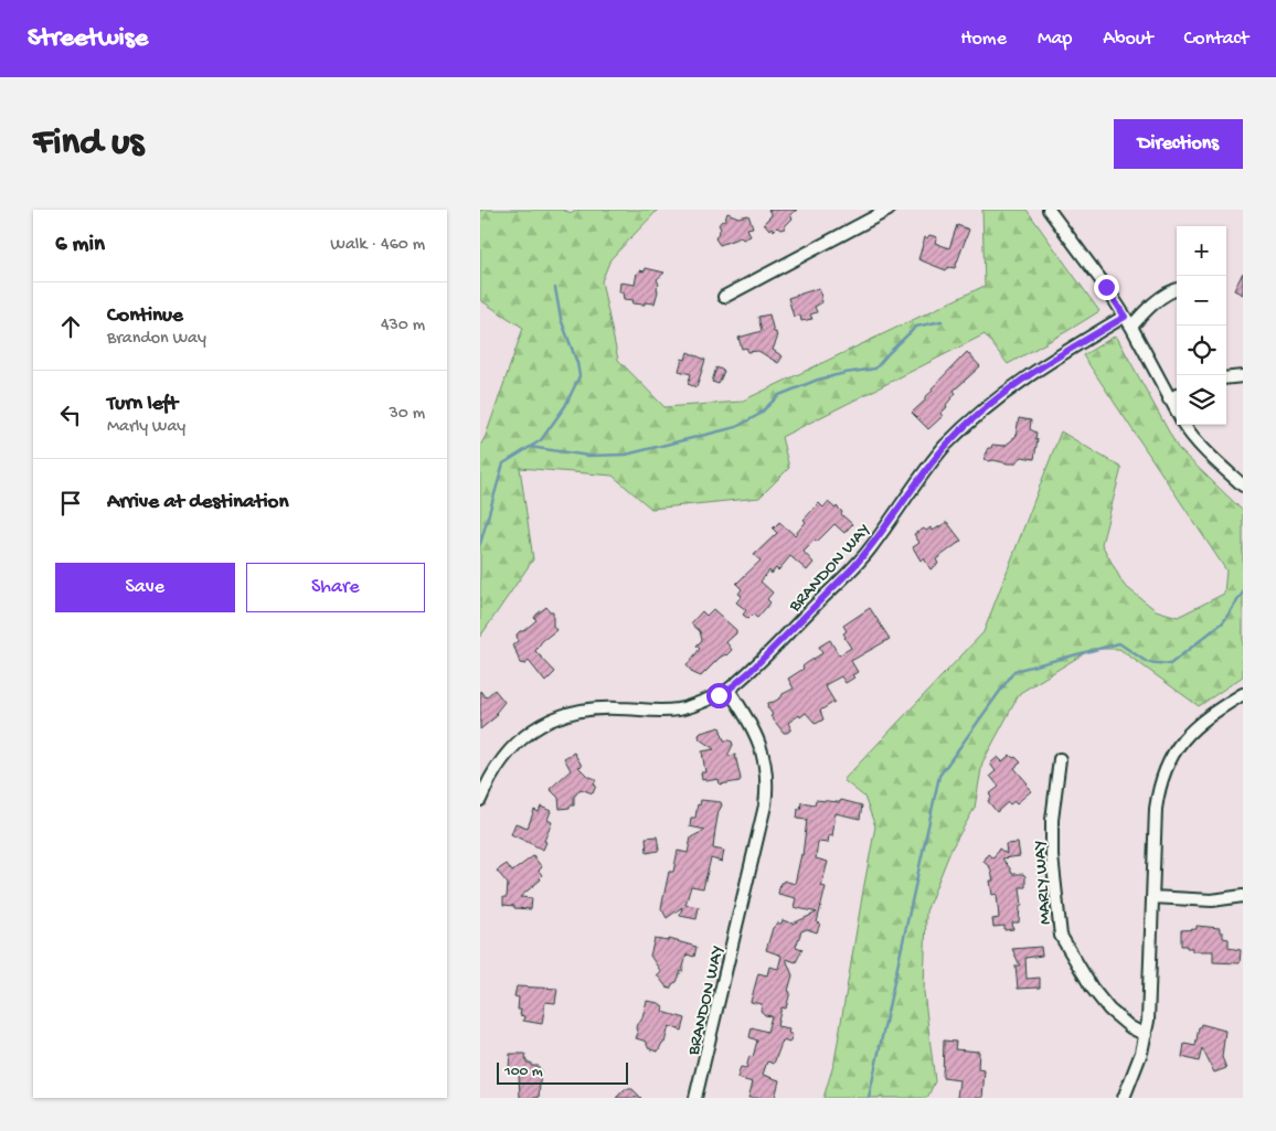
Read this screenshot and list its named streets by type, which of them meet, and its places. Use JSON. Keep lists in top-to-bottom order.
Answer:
{
  "streets": {
    "street": ["BRANDON WAY", "MARLY WAY"]
  },
  "scale_bar": "100 m",
  "page": {
    "header": "Streetwise",
    "nav": [
      "Home",
      "Map",
      "About",
      "Contact"
    ],
    "buttons": [
      "Directions",
      ["Save", "Share"]
    ],
    "title": "Find us",
    "heading": ["6 min", "Walk · 460 m"],
    "map_buttons": ["+", "−"],
    "list": [
      ["Continue", "Brandon Way", "430 m"],
      ["Turn left", "Marly Way", "30 m"],
      "Arrive at destination"
    ],
    "scale": "100 m"
  }
}
